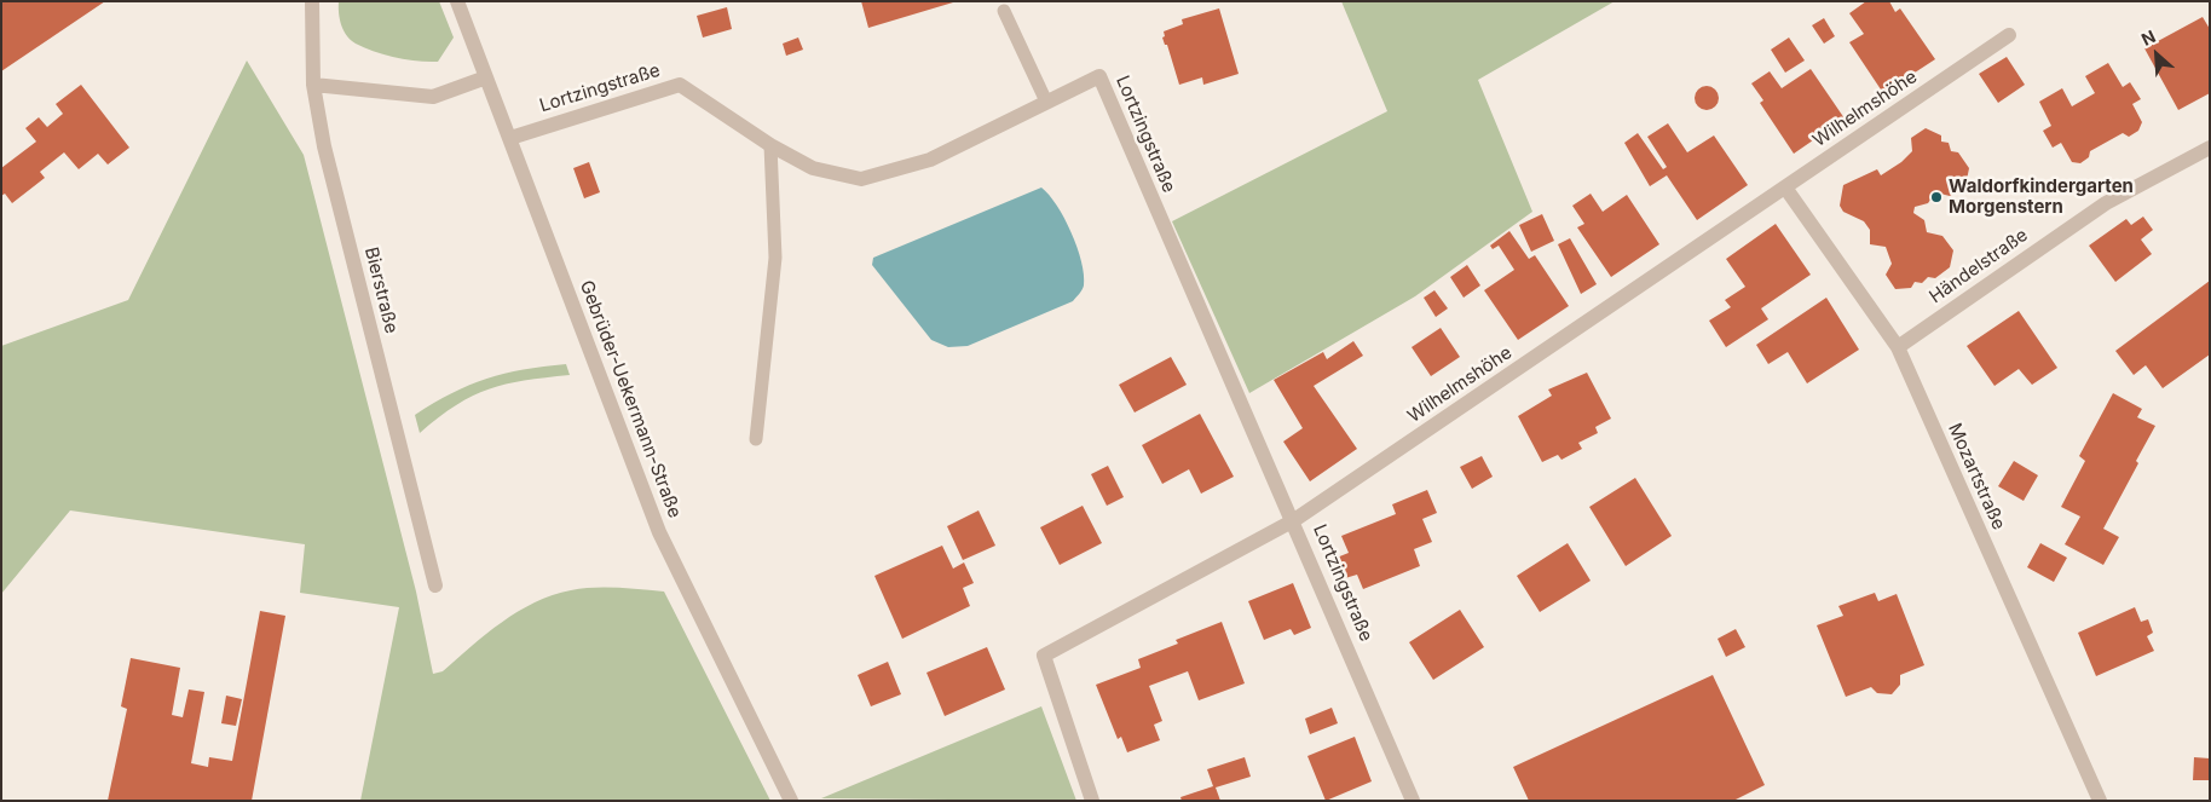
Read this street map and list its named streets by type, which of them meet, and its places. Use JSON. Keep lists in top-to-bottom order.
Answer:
{
  "streets": {
    "street": [
      "Lortzingstraße",
      "Wilhelmshöhe",
      "Händelstraße",
      "Bierstraße",
      "Gebrüder-Uekermann-Straße",
      "Mozartstraße"
    ]
  },
  "crossings": [
    ["Lortzingstraße", "Wilhelmshöhe"],
    ["Lortzingstraße", "Gebrüder-Uekermann-Straße"],
    ["Wilhelmshöhe", "Mozartstraße"],
    ["Händelstraße", "Mozartstraße"]
  ],
  "places": ["Waldorfkindergarten Morgenstern"],
  "north": "top left"
}
